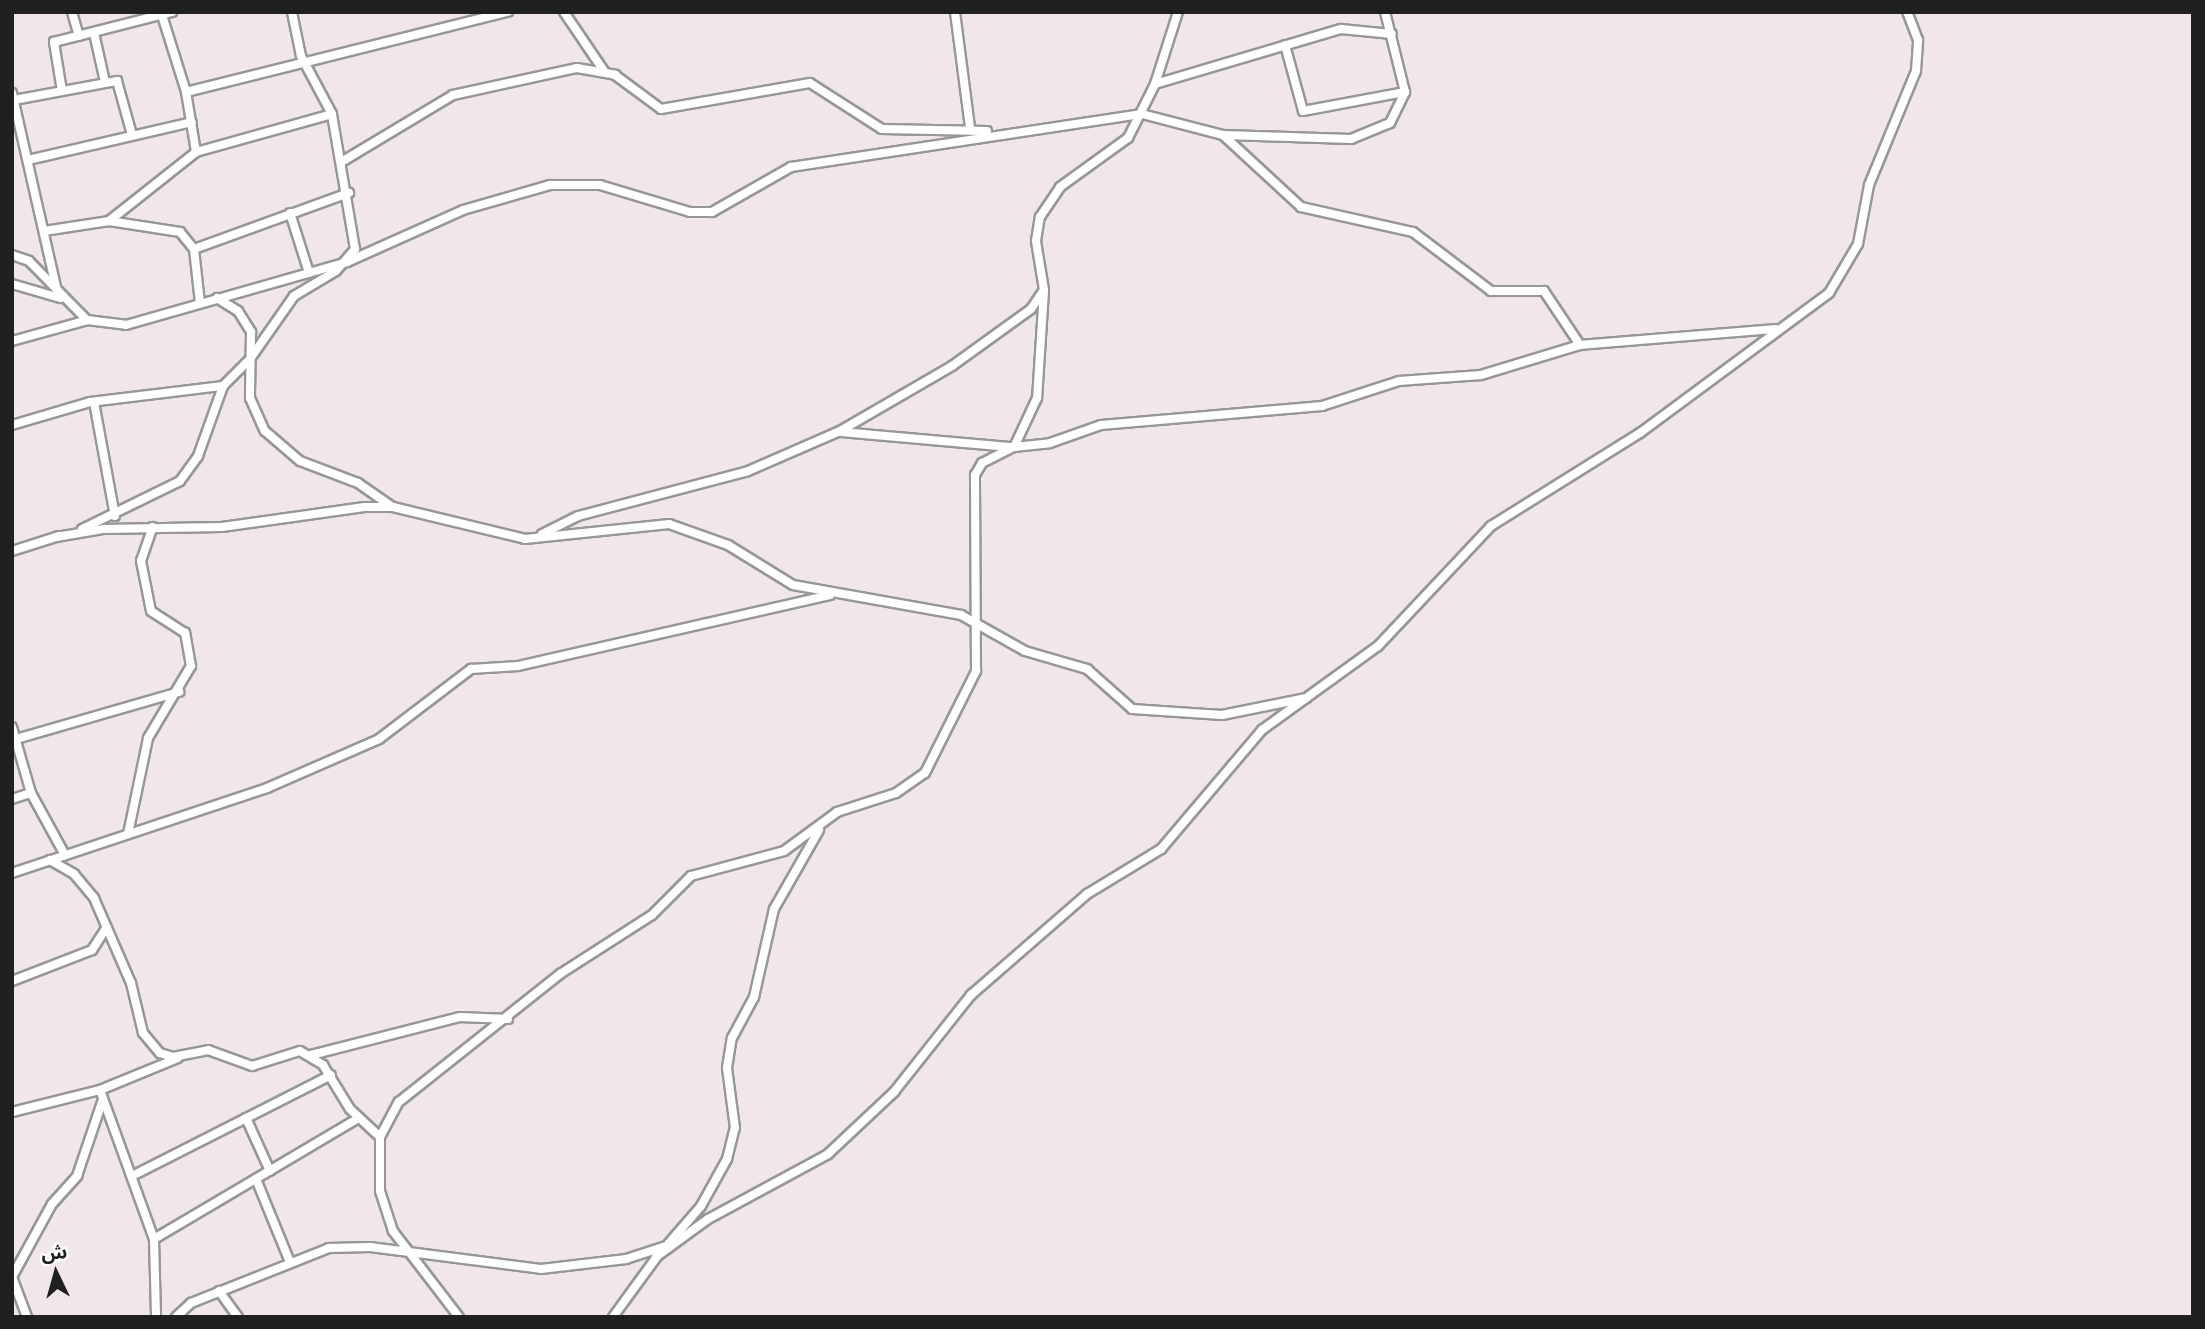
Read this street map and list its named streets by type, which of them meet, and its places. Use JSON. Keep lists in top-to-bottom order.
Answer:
{
  "north": "top"
}
